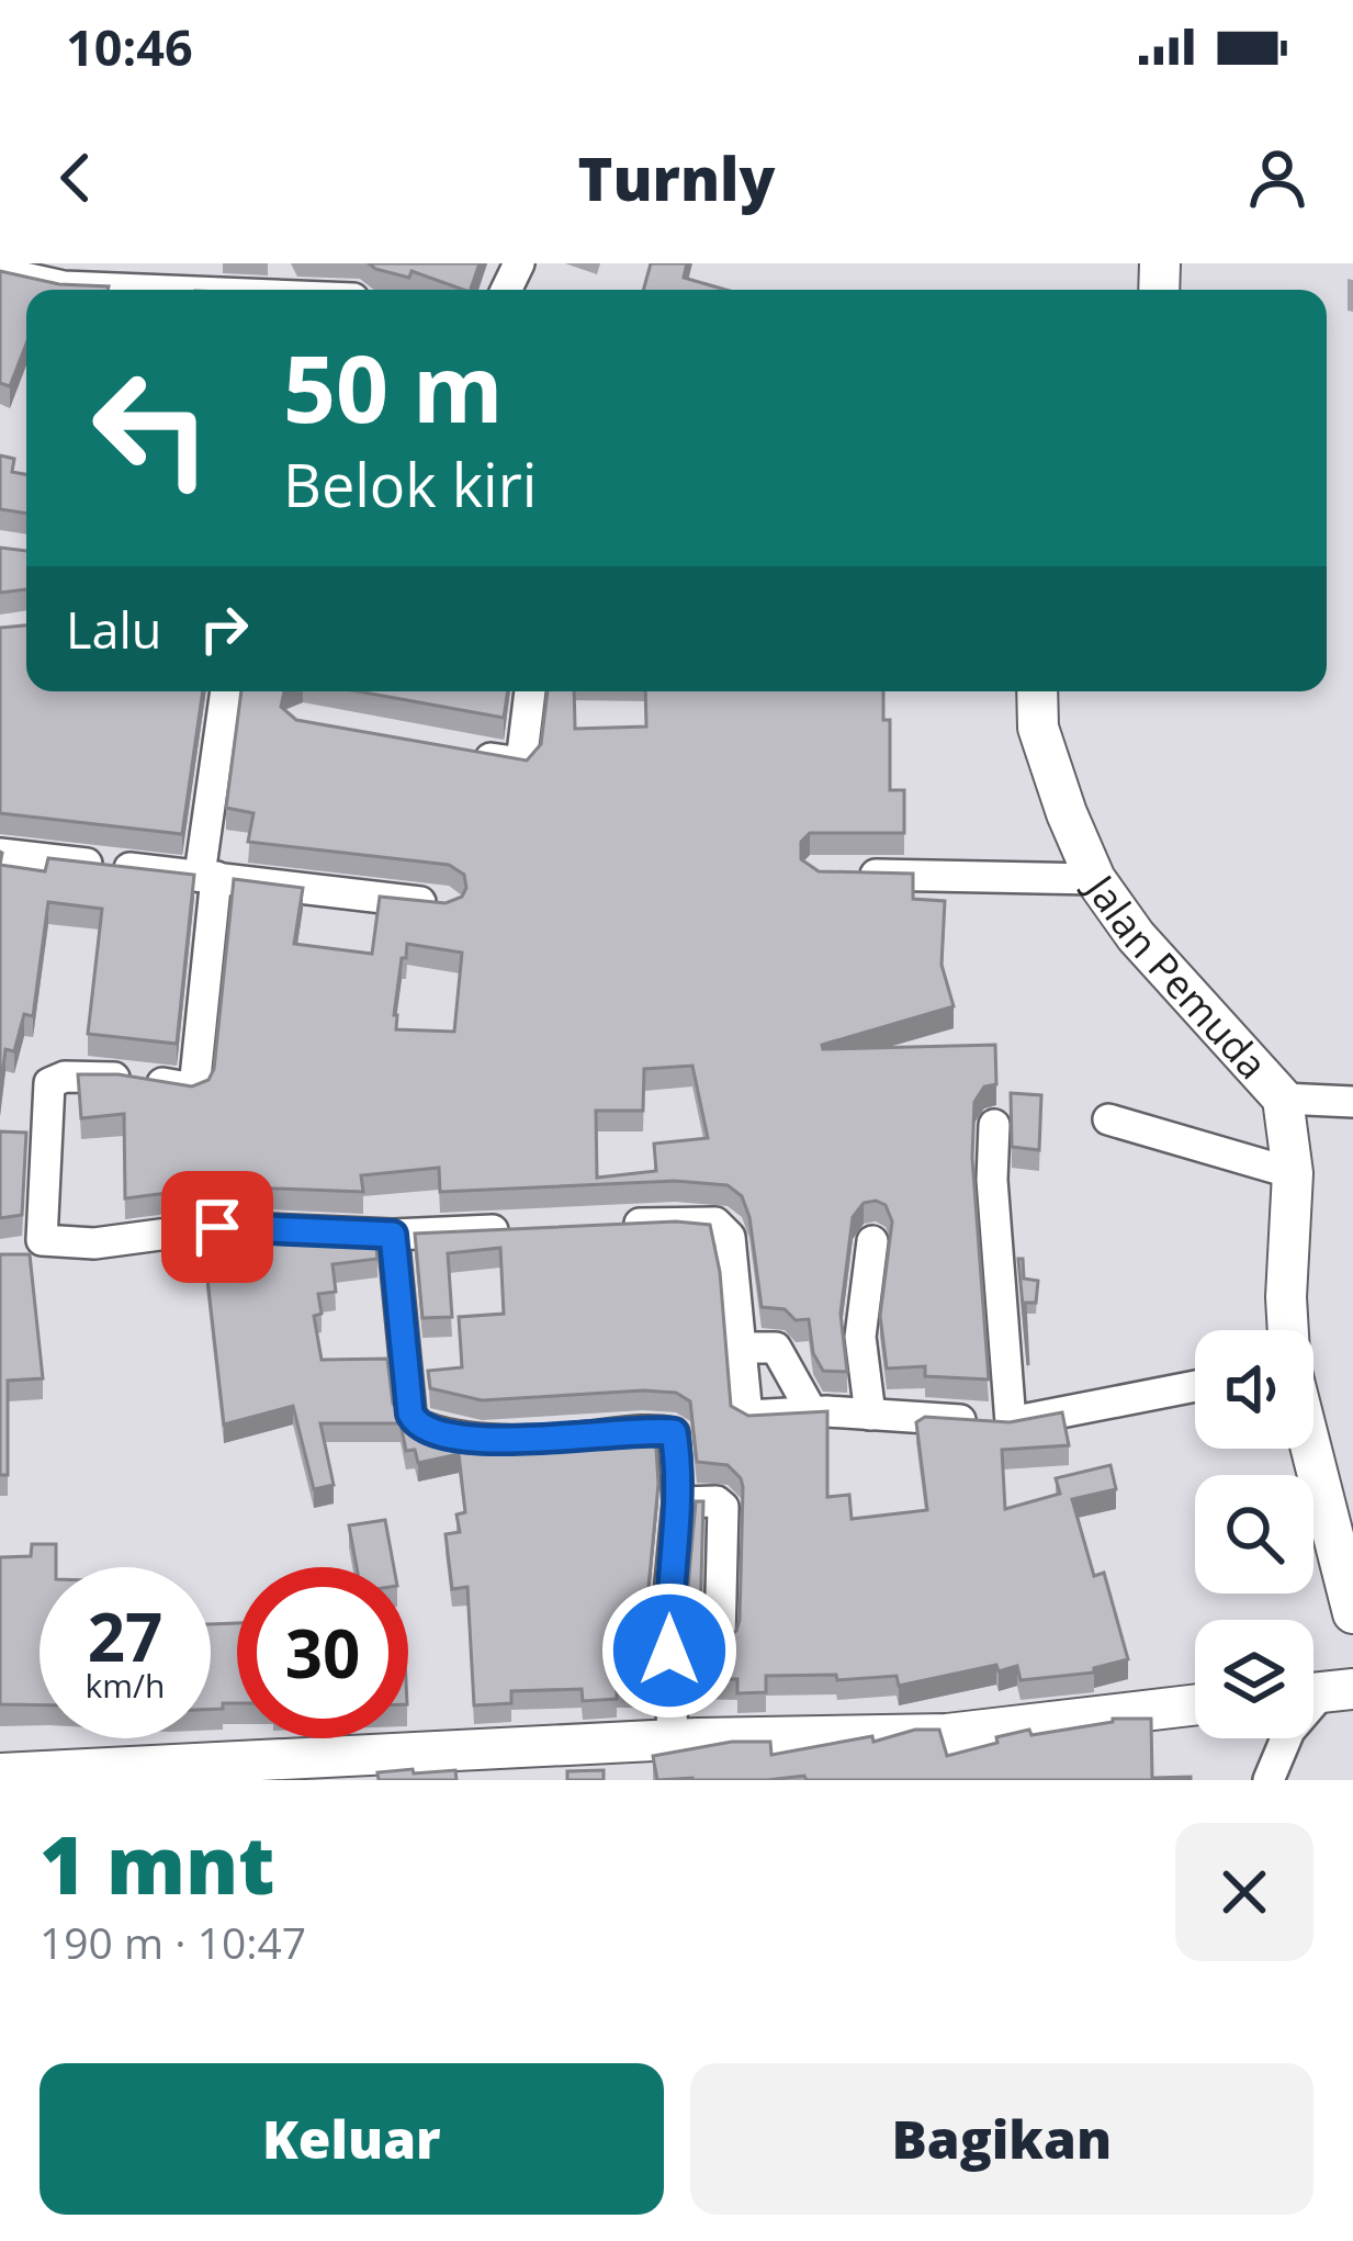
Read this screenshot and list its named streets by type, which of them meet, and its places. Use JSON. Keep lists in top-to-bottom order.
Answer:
{
  "streets": {
    "main road": ["Jalan Pemuda"]
  },
  "page": {
    "status": "10:46",
    "header": "Turnly",
    "turn": ["50 m", "Belok kiri"],
    "then": "Lalu",
    "speed": "27 km/h",
    "limit": "30",
    "heading": ["1 mnt", "190 m · 10:47"],
    "buttons": ["Keluar", "Bagikan"]
  }
}
